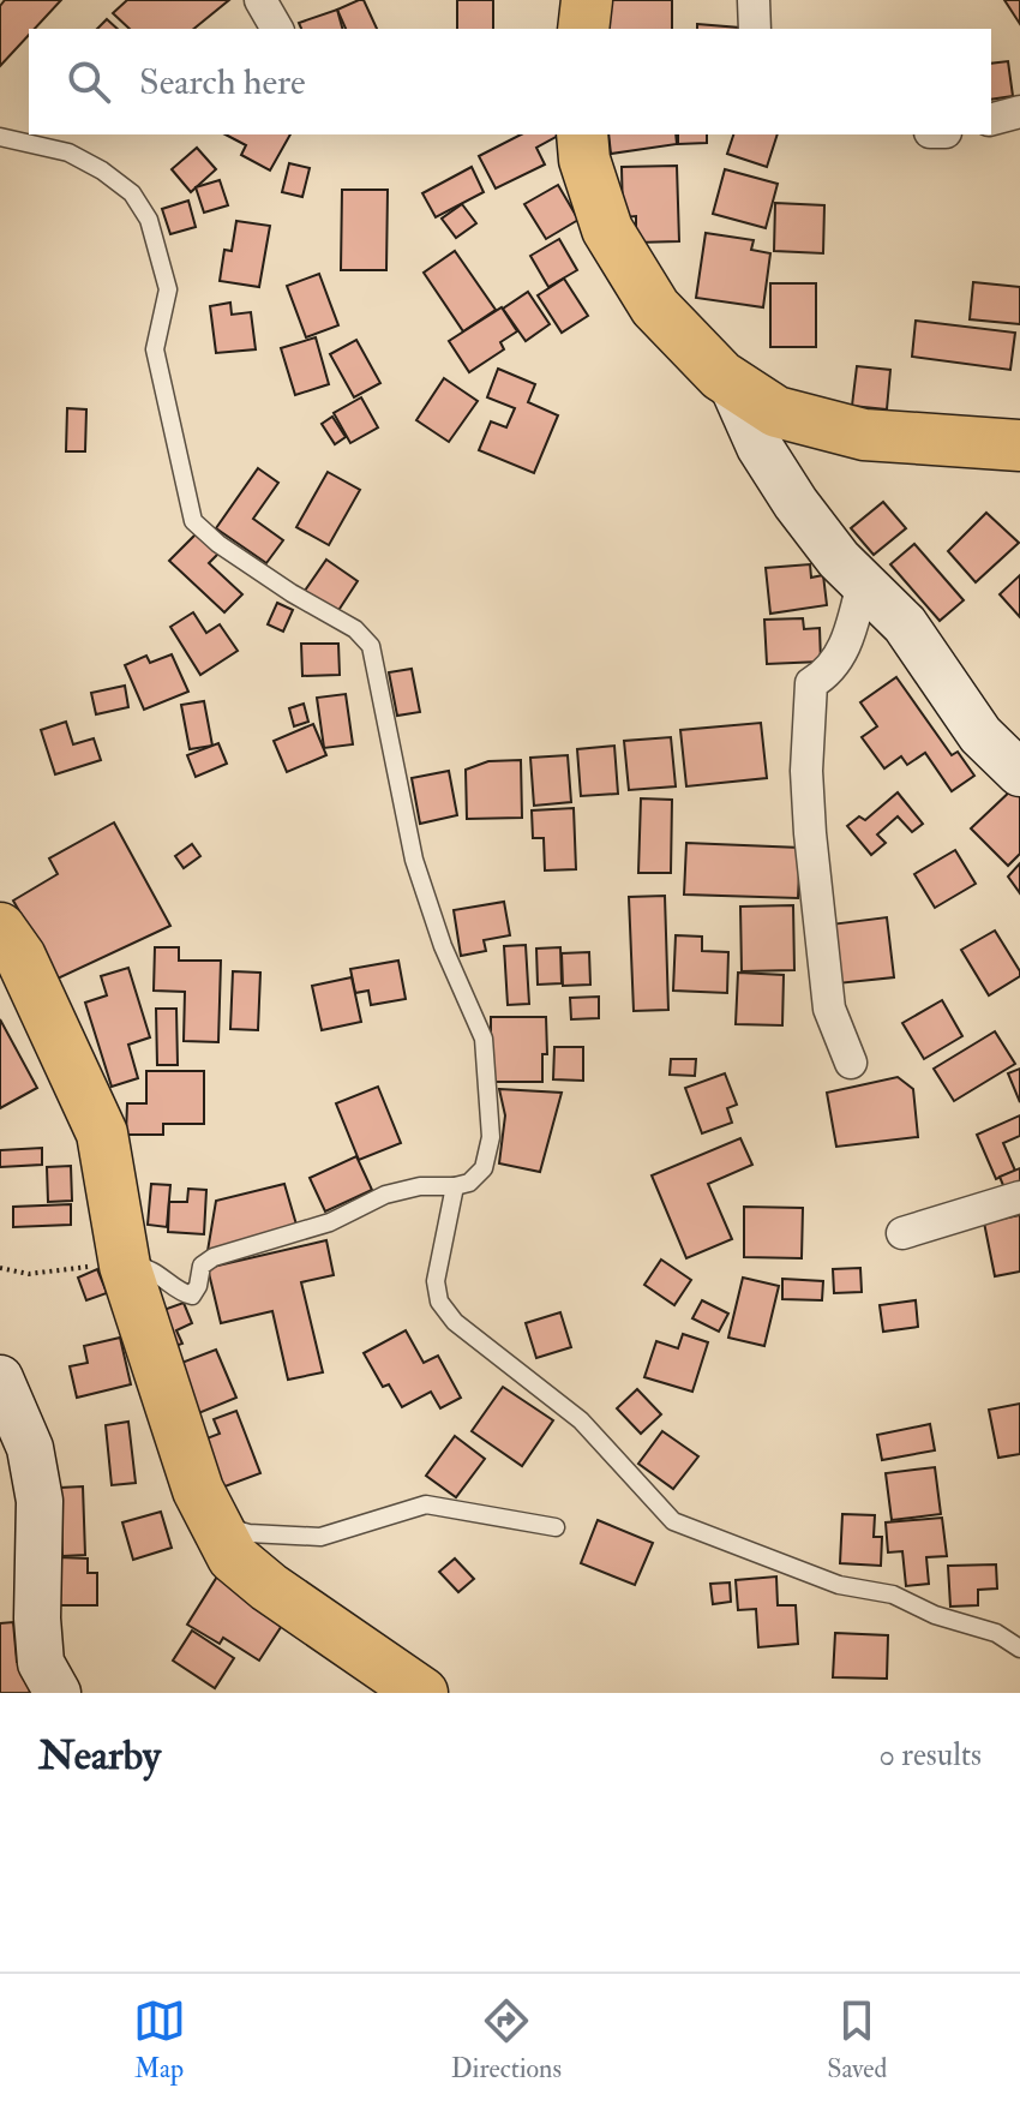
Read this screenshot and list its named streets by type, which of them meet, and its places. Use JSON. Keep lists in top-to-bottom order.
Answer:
{
  "page": {
    "search": "Search here",
    "heading": ["Nearby", "0 results"],
    "nav": ["Map", "Directions", "Saved"]
  }
}
